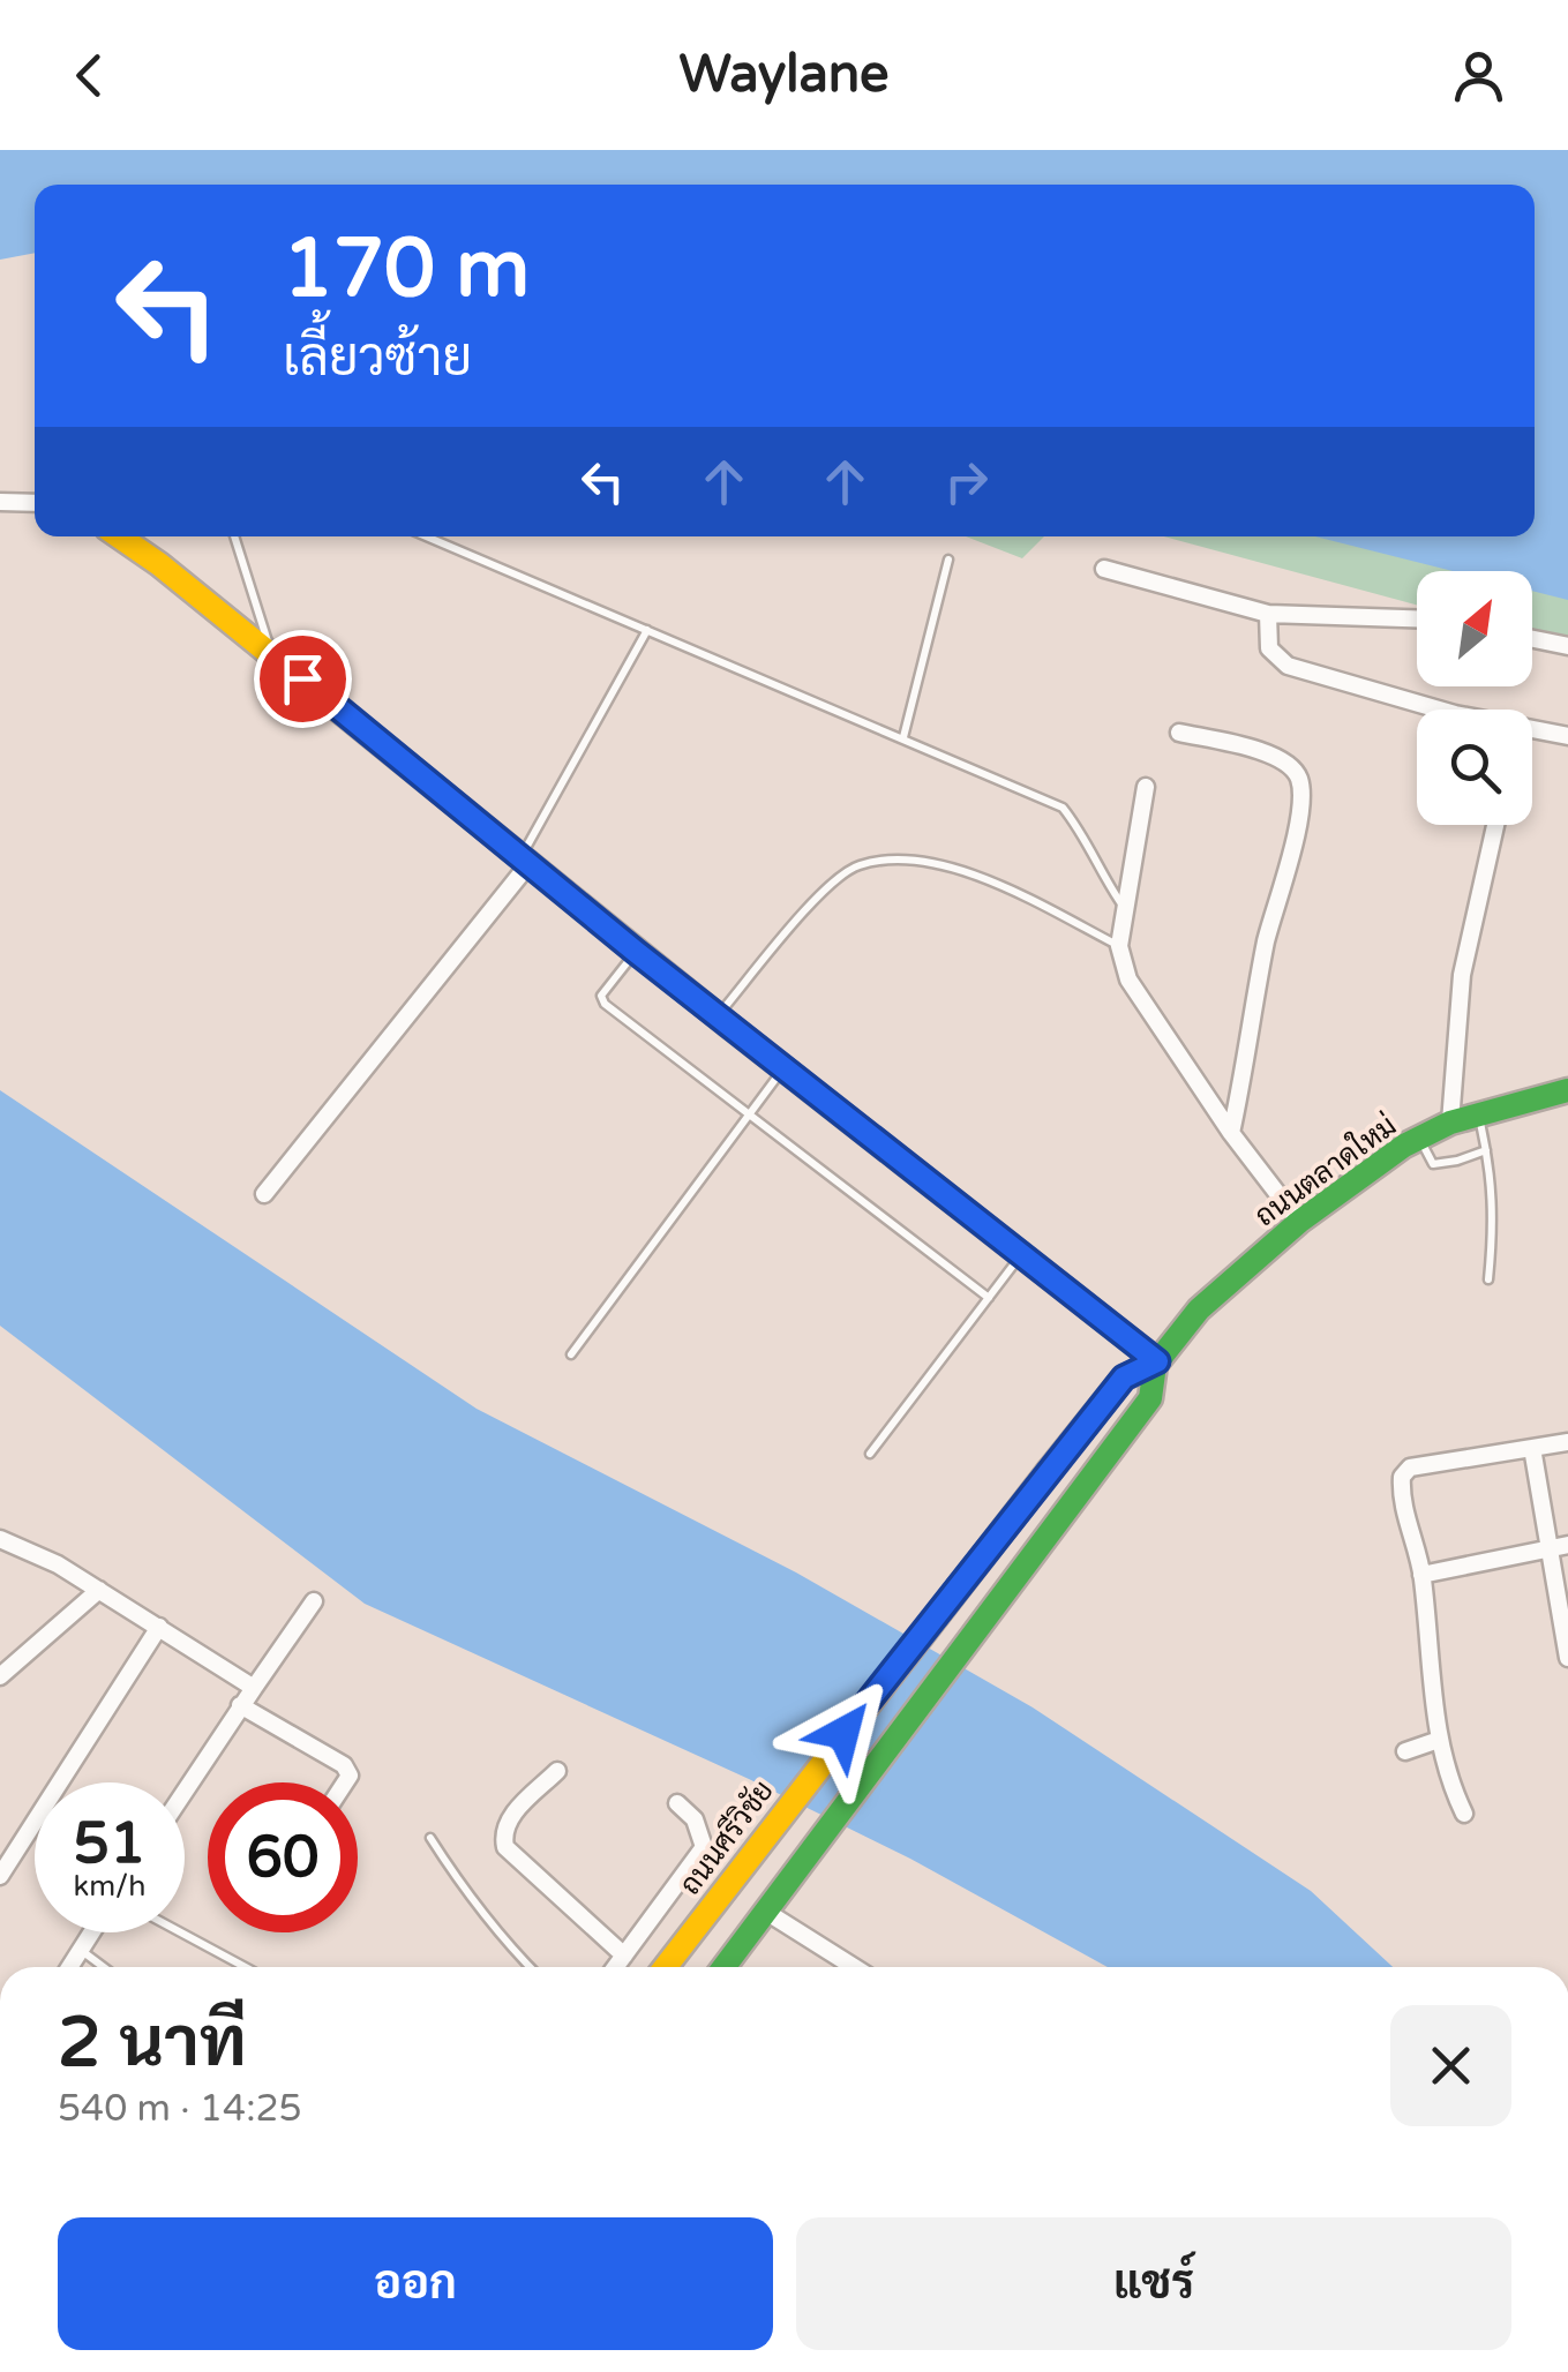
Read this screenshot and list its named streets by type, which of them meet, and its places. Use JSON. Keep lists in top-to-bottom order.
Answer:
{
  "streets": {
    "main road": ["ถนนตลาดใหม่", "ถนนศรีวิชัย"]
  },
  "crossings": [
    ["ถนนตลาดใหม่", "ถนนศรีวิชัย"]
  ],
  "north": "top right",
  "page": {
    "header": "Waylane",
    "turn": ["170 m", "เลี้ยวซ้าย"],
    "speed": "51 km/h",
    "limit": "60",
    "heading": ["2 นาที", "540 m · 14:25"],
    "buttons": ["ออก", "แชร์"]
  }
}
